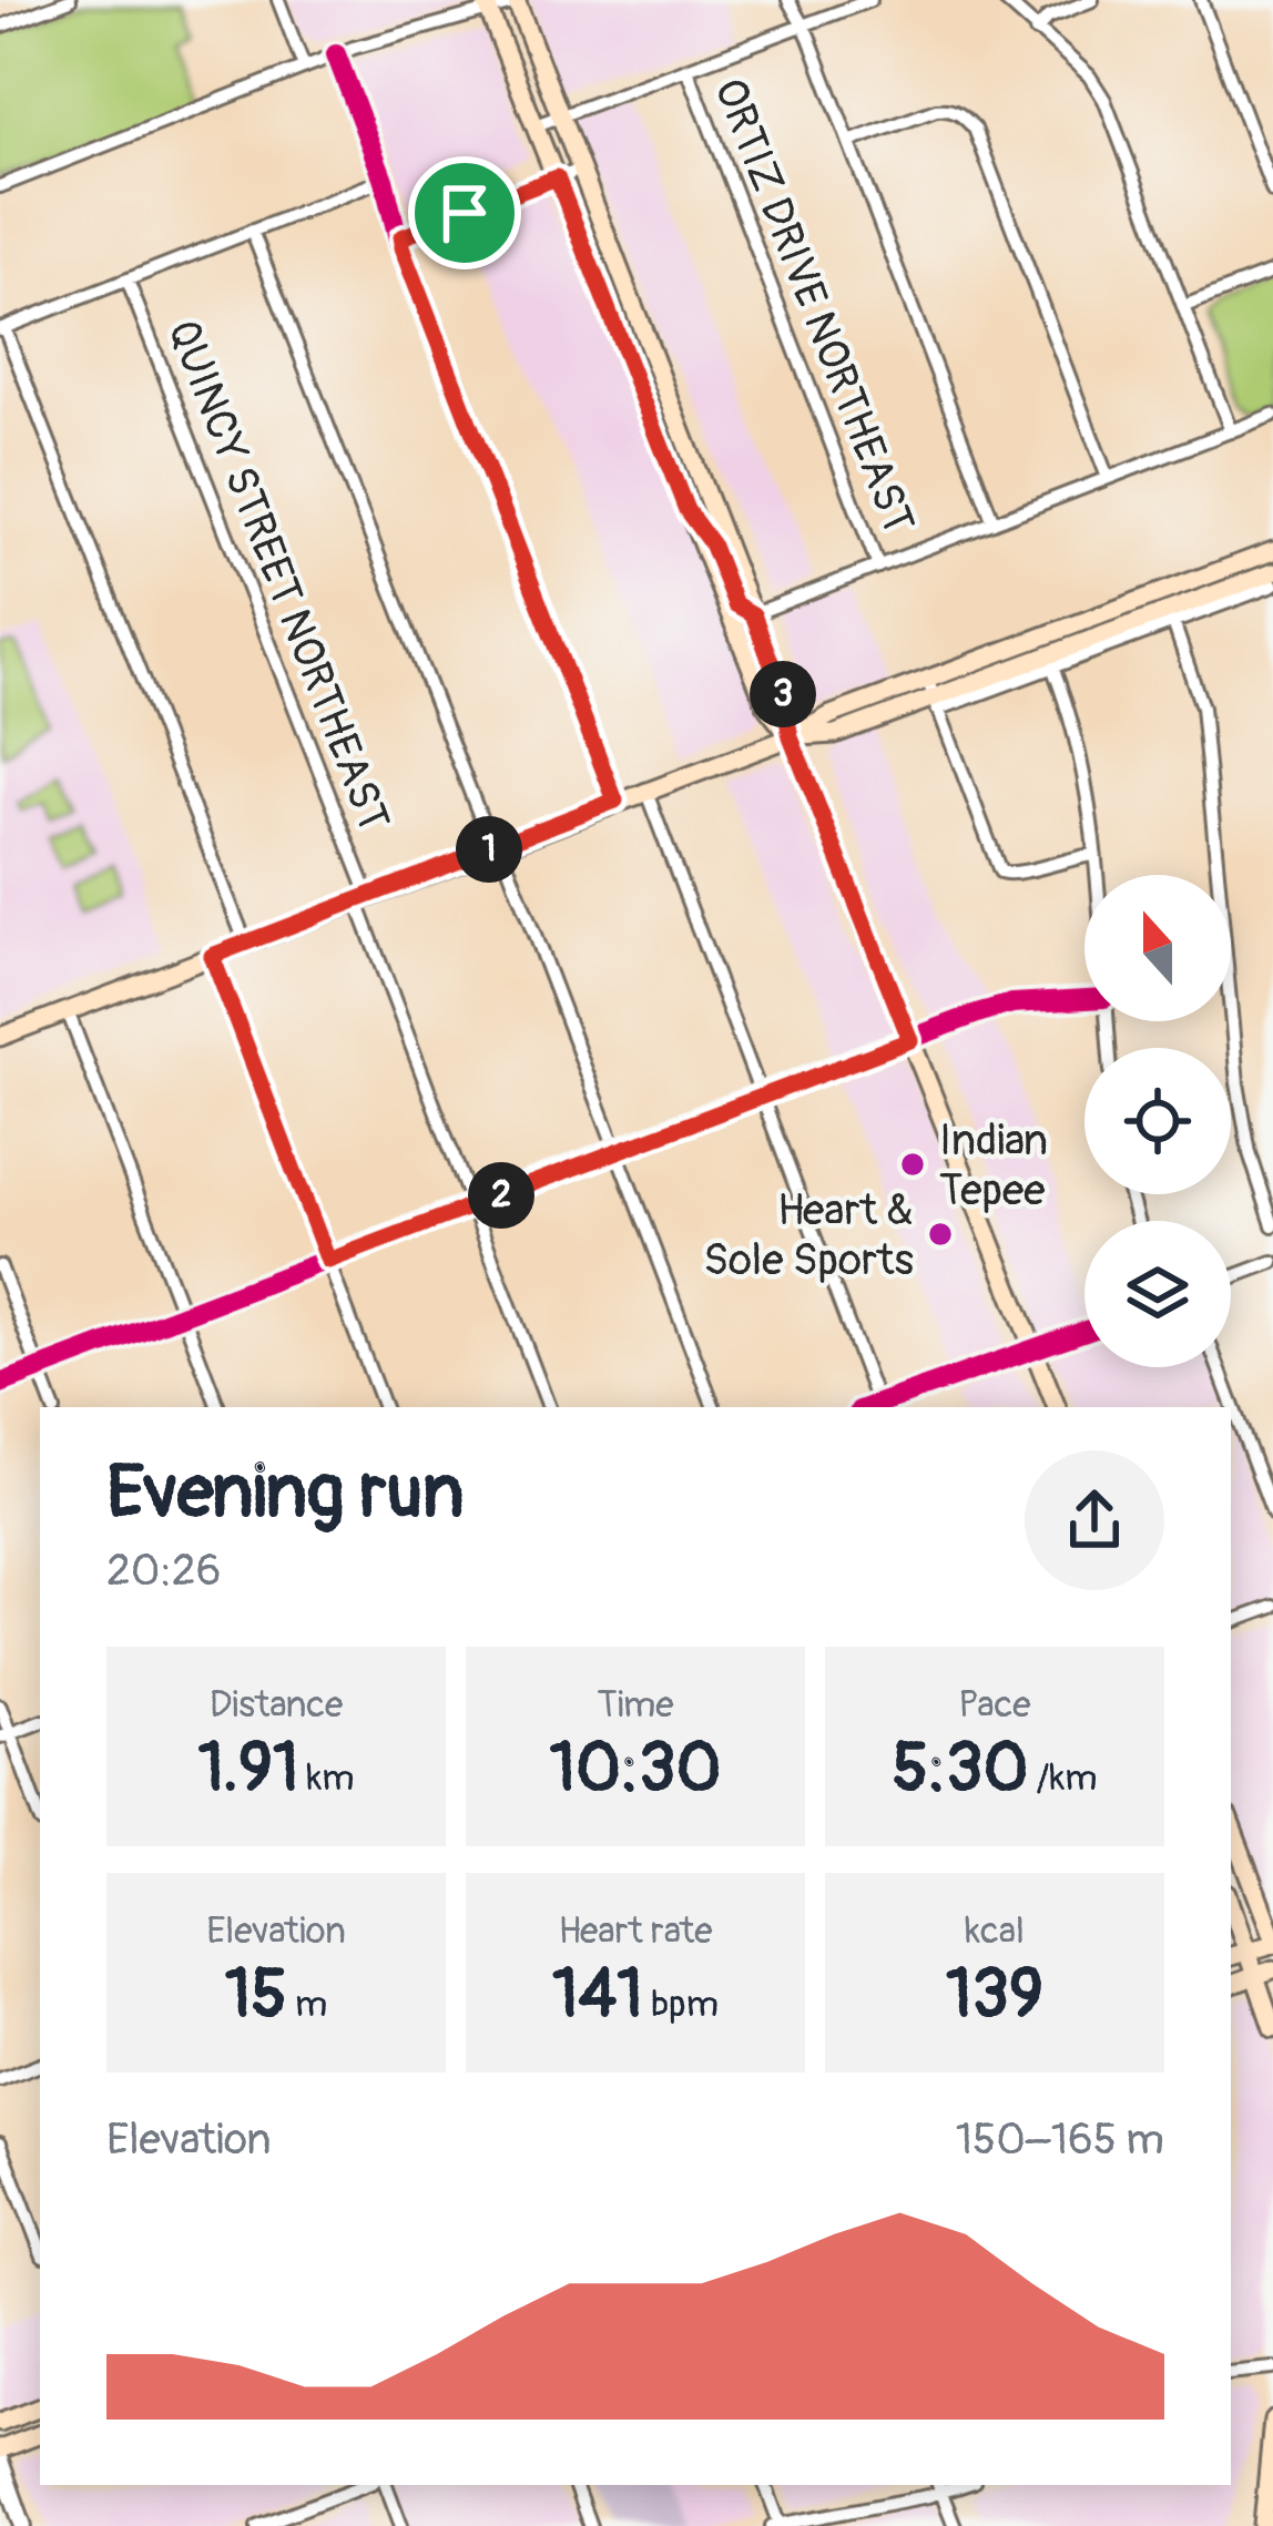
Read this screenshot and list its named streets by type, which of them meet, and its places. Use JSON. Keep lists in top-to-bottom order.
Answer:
{
  "streets": {
    "street": ["ORTIZ DRIVE NORTHEAST", "QUINCY STREET NORTHEAST"]
  },
  "places": ["Indian Tepee", "Heart & Sole Sports"],
  "north": "top",
  "page": {
    "pins": ["3", "1", "2"],
    "heading": ["Evening run", "20:26"],
    "stats": [
      ["Distance", "1.91 km"],
      ["Time", "10:30"],
      ["Pace", "5:30 /km"],
      ["Elevation", "15 m"],
      ["Heart rate", "141 bpm"],
      ["kcal", "139"]
    ],
    "chart": ["Elevation", "150–165 m"]
  }
}
